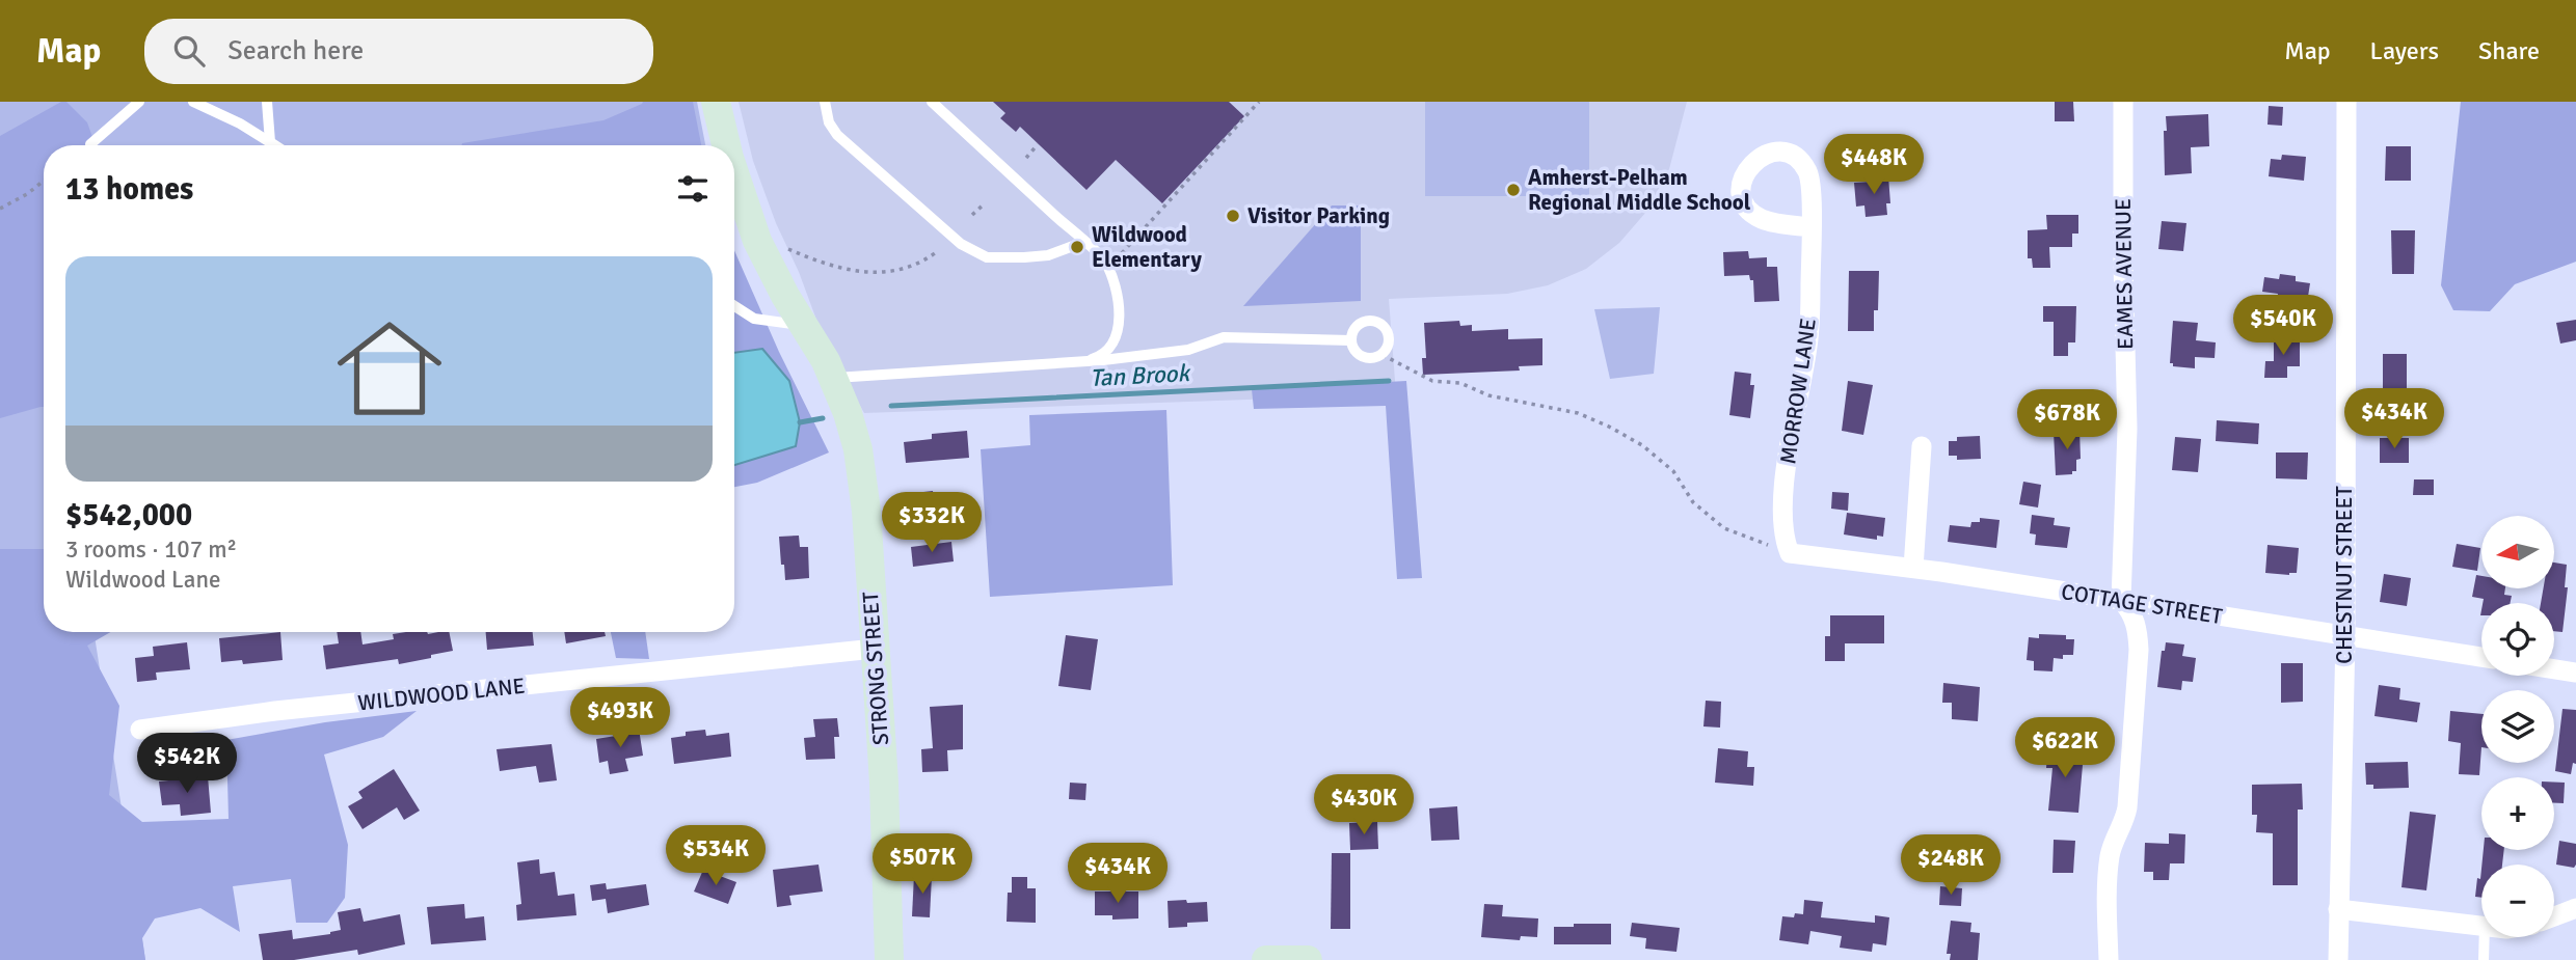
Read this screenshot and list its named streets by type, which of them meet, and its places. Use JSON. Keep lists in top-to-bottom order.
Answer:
{
  "streets": {
    "main road": ["STRONG STREET"],
    "street": [
      "EAMES AVENUE",
      "MORROW LANE",
      "CHESTNUT STREET",
      "COTTAGE STREET",
      "WILDWOOD LANE"
    ]
  },
  "crossings": [
    ["EAMES AVENUE", "COTTAGE STREET"],
    ["MORROW LANE", "COTTAGE STREET"],
    ["CHESTNUT STREET", "COTTAGE STREET"],
    ["STRONG STREET", "WILDWOOD LANE"]
  ],
  "water": ["Tan Brook"],
  "places": ["Amherst-Pelham Regional Middle School", "Visitor Parking", "Wildwood Elementary"],
  "north": "left",
  "page": {
    "header": "Map",
    "search": "Search here",
    "nav": ["Map", "Layers", "Share"],
    "price": [
      "$448K",
      "$540K",
      "$434K",
      "$678K",
      "$332K",
      "$493K",
      "$622K",
      "$542K",
      "$430K",
      "$534K",
      "$507K",
      "$248K",
      "$434K"
    ],
    "heading": "13 homes",
    "list": [
      {
        "name": "$542,000",
        "note": "3 rooms · 107 m² · Wildwood Lane"
      }
    ],
    "map_buttons": ["+", "−"]
  }
}
